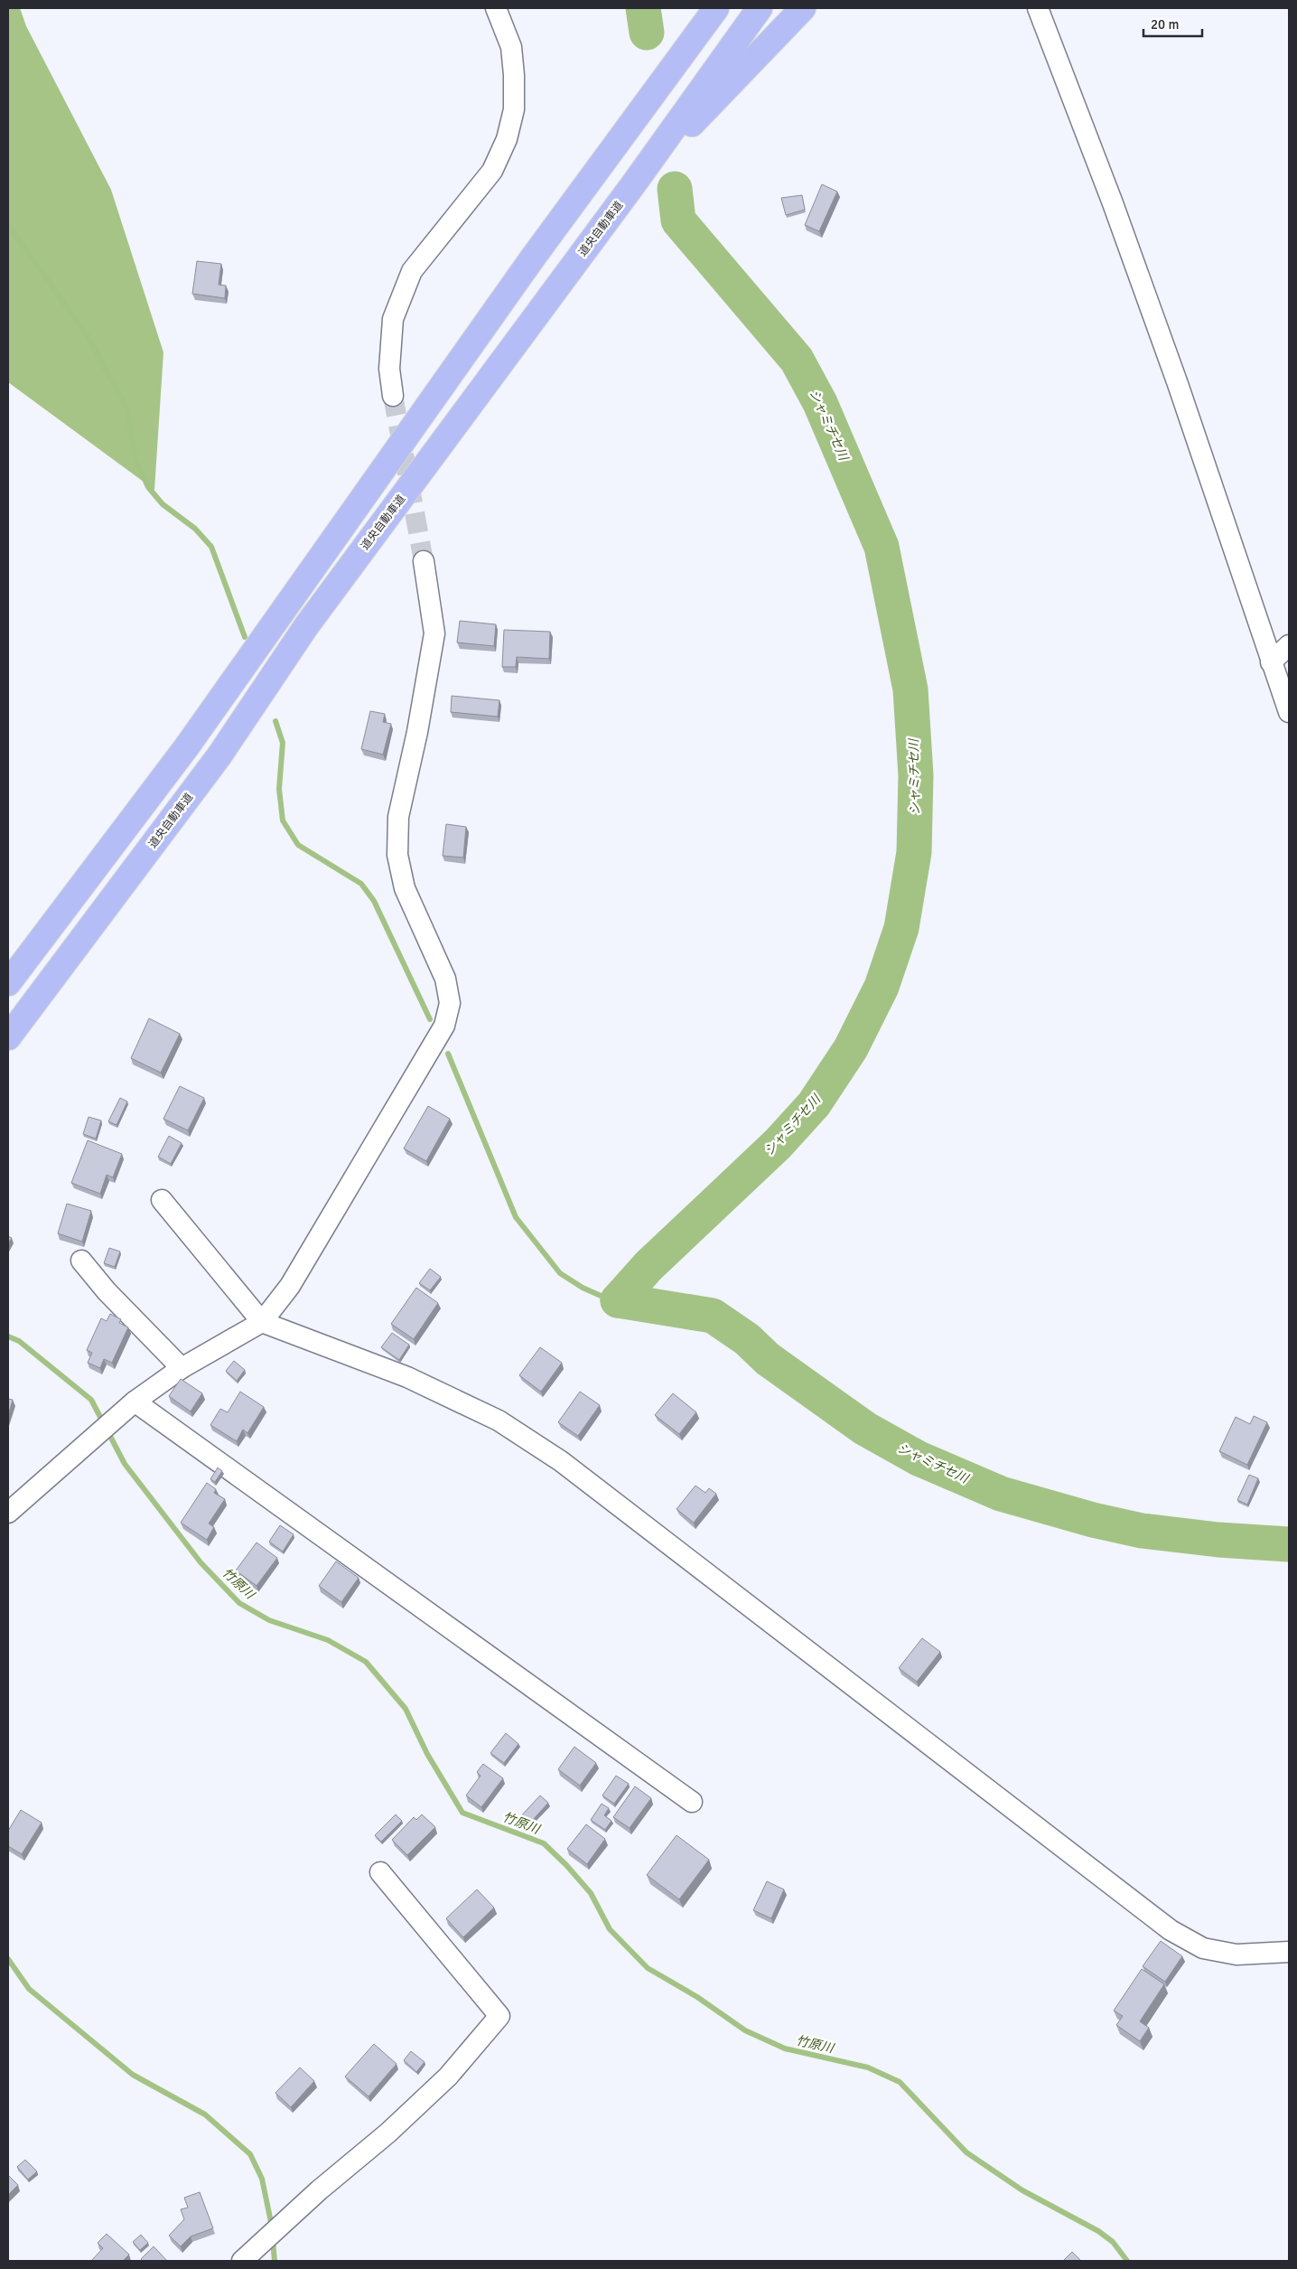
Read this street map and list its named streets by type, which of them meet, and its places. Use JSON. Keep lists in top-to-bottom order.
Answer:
{
  "streets": {
    "highway": ["道央自動車道"]
  },
  "water": ["シャミチセ川", "竹原川"],
  "scale_bar": "20 m"
}
